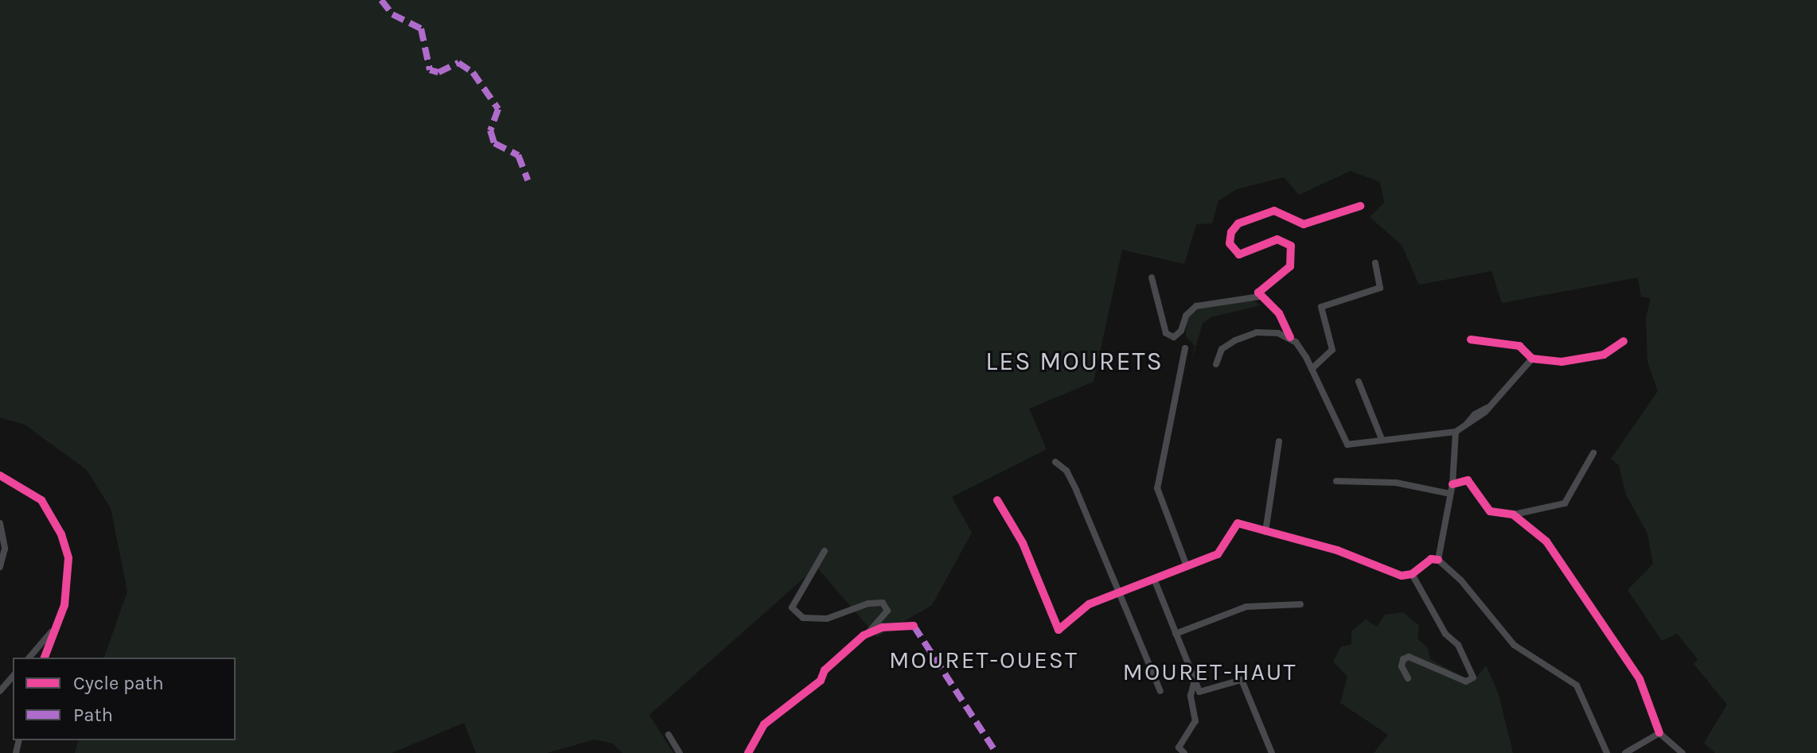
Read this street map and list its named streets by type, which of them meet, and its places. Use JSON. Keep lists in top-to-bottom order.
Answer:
{
  "districts": ["LES MOURETS", "MOURET-OUEST", "MOURET-HAUT"],
  "legend": ["Cycle path", "Path"]
}
